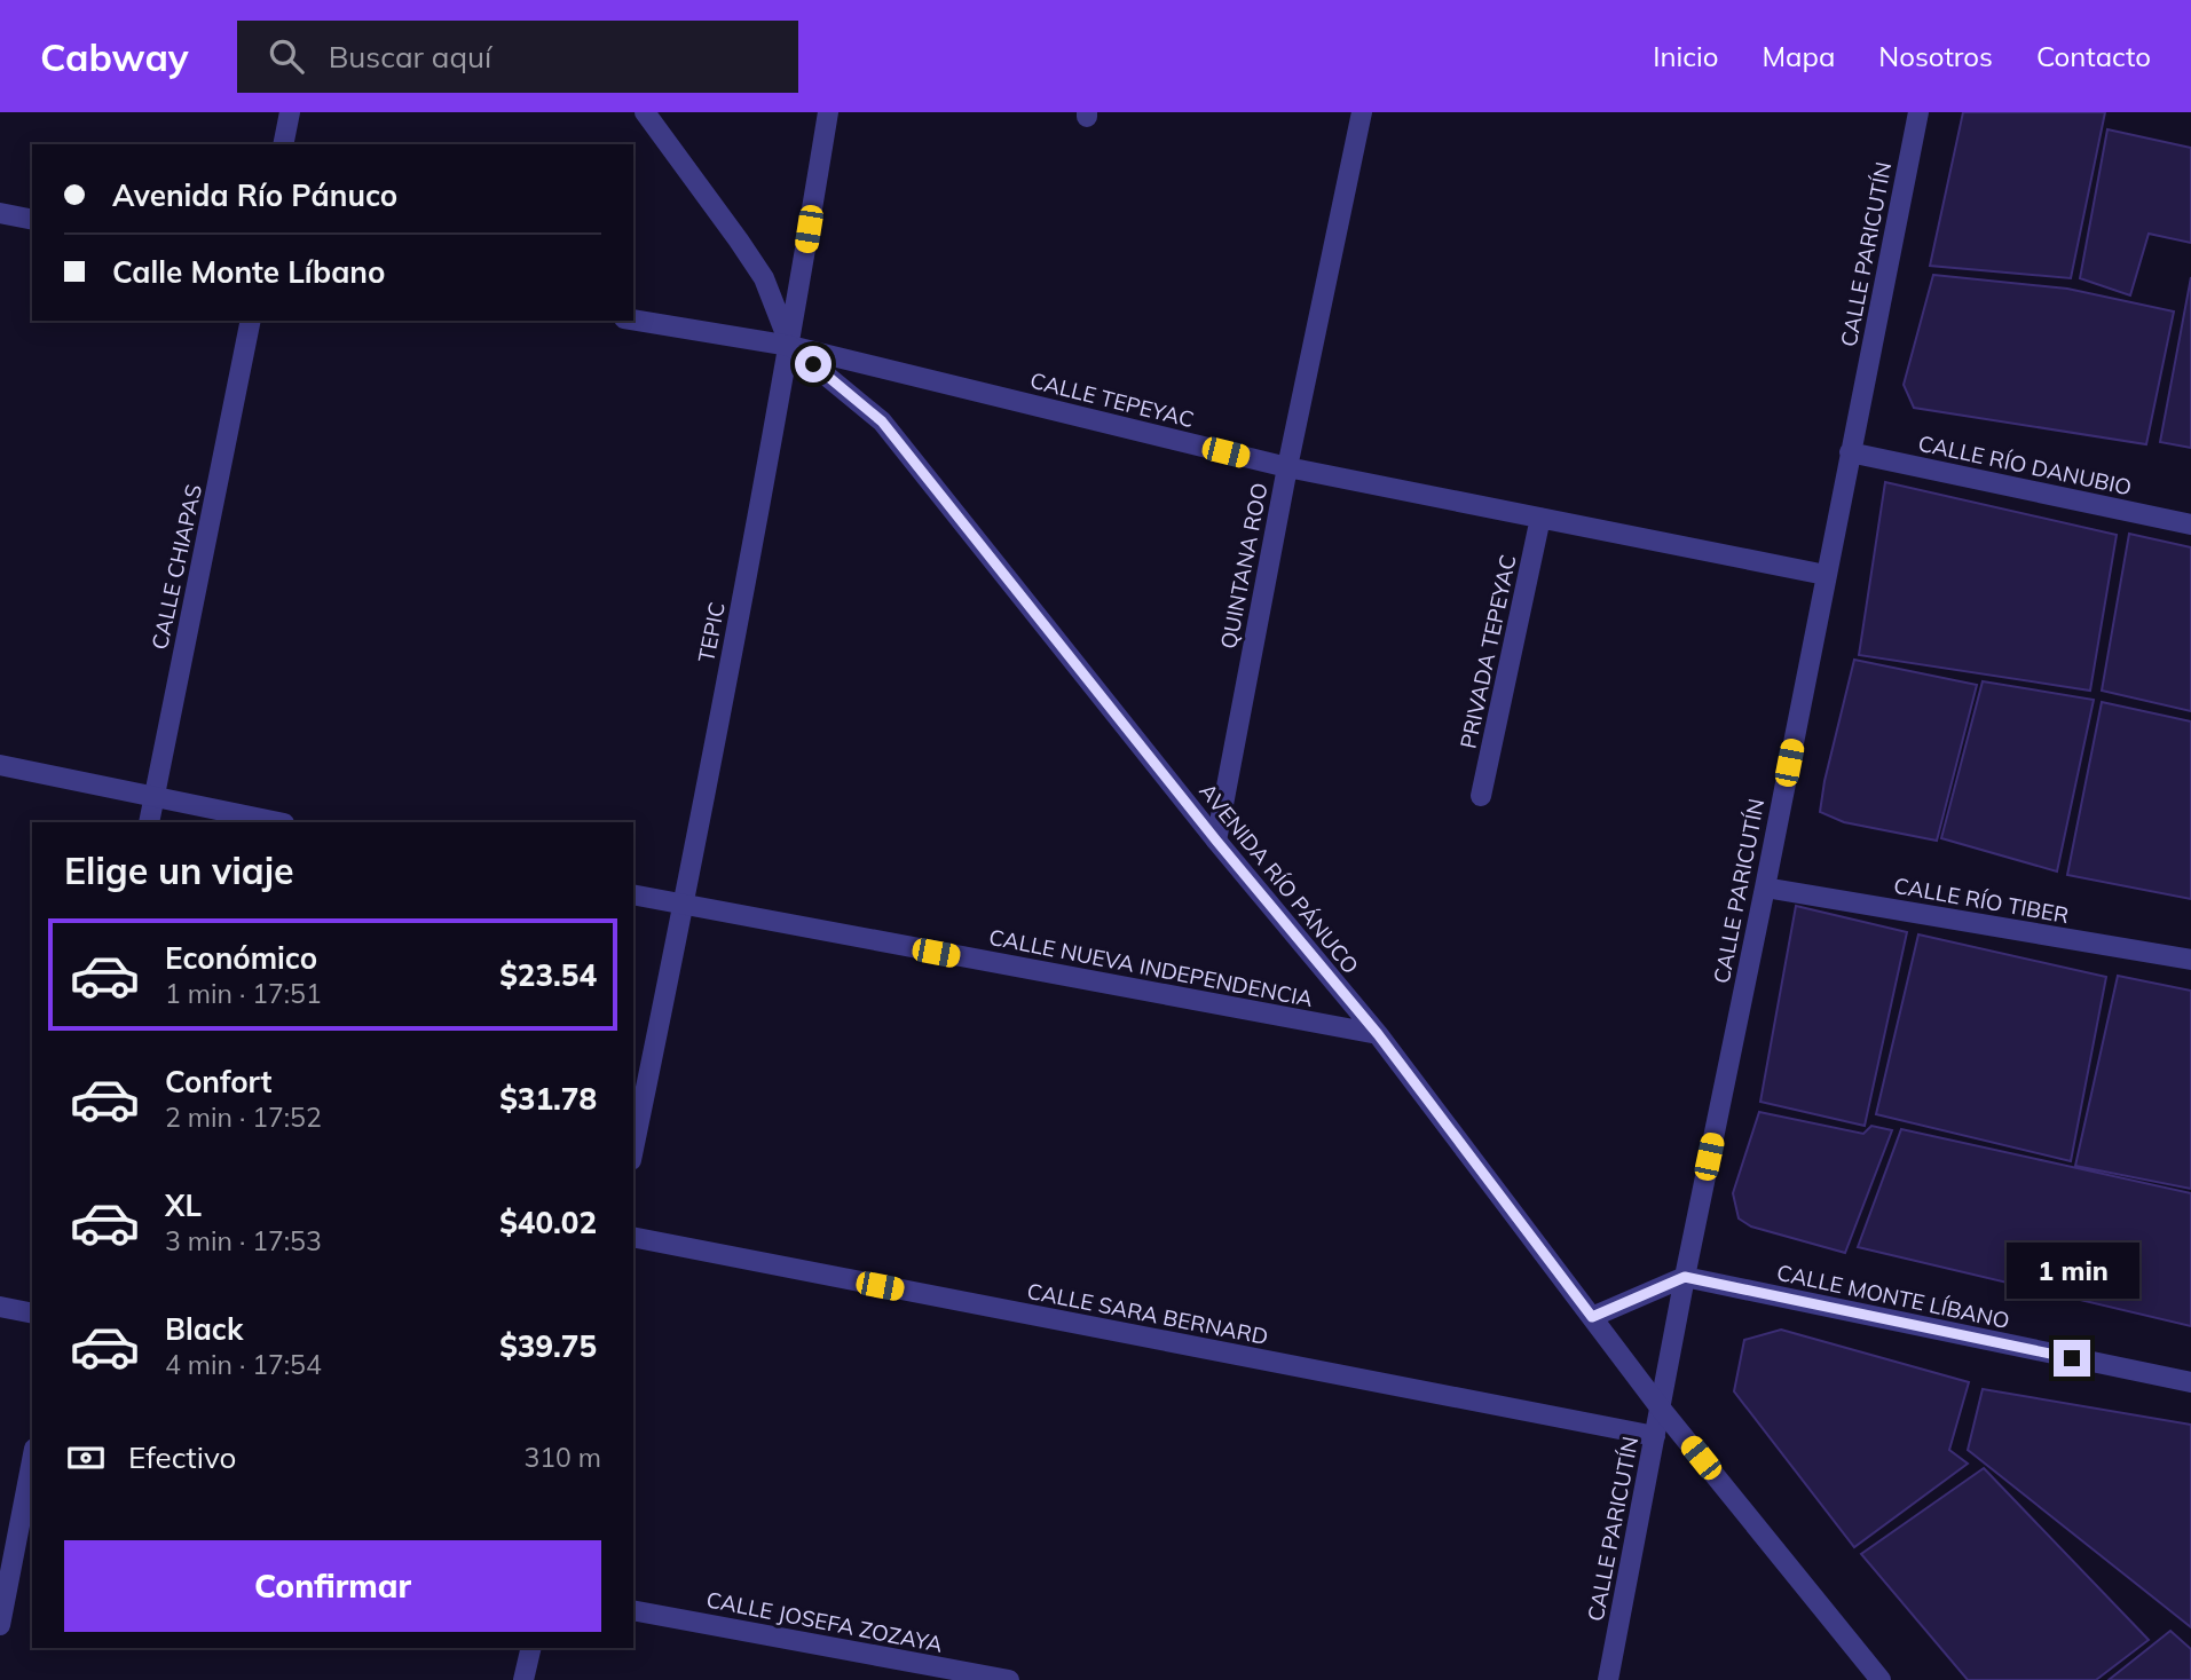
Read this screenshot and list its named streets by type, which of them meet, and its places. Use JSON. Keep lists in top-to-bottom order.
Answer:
{
  "streets": {
    "street": [
      "CALLE PARICUTÍN",
      "CALLE TEPEYAC",
      "CALLE RÍO DANUBIO",
      "QUINTANA ROO",
      "CALLE CHIAPAS",
      "TEPIC",
      "PRIVADA TEPEYAC",
      "AVENIDA RÍO PÁNUCO",
      "CALLE RÍO TIBER",
      "CALLE NUEVA INDEPENDENCIA",
      "CALLE MONTE LÍBANO",
      "CALLE SARA BERNARD",
      "CALLE JOSEFA ZOZAYA"
    ]
  },
  "crossings": [
    ["CALLE PARICUTÍN", "CALLE TEPEYAC"],
    ["CALLE PARICUTÍN", "CALLE RÍO DANUBIO"],
    ["CALLE PARICUTÍN", "AVENIDA RÍO PÁNUCO"],
    ["CALLE PARICUTÍN", "CALLE RÍO TIBER"],
    ["CALLE PARICUTÍN", "CALLE MONTE LÍBANO"],
    ["CALLE PARICUTÍN", "CALLE SARA BERNARD"],
    ["CALLE TEPEYAC", "QUINTANA ROO"],
    ["CALLE TEPEYAC", "TEPIC"],
    ["CALLE TEPEYAC", "PRIVADA TEPEYAC"],
    ["CALLE TEPEYAC", "AVENIDA RÍO PÁNUCO"],
    ["QUINTANA ROO", "AVENIDA RÍO PÁNUCO"],
    ["TEPIC", "AVENIDA RÍO PÁNUCO"],
    ["TEPIC", "CALLE NUEVA INDEPENDENCIA"],
    ["AVENIDA RÍO PÁNUCO", "CALLE NUEVA INDEPENDENCIA"]
  ],
  "page": {
    "header": "Cabway",
    "search": "Buscar aquí",
    "nav": [
      "Inicio",
      "Mapa",
      "Nosotros",
      "Contacto"
    ],
    "banner": ["Avenida Río Pánuco", "Calle Monte Líbano"],
    "heading": "Elige un viaje",
    "list": [
      {
        "name": "Económico",
        "note": "1 min · 17:51",
        "value": "$23.54"
      },
      {
        "name": "Confort",
        "note": "2 min · 17:52",
        "value": "$31.78"
      },
      {
        "name": "XL",
        "note": "3 min · 17:53",
        "value": "$40.02"
      },
      {
        "name": "Black",
        "note": "4 min · 17:54",
        "value": "$39.75"
      }
    ],
    "bubble": "1 min",
    "pay": ["Efectivo", "310 m"],
    "buttons": "Confirmar"
  }
}
